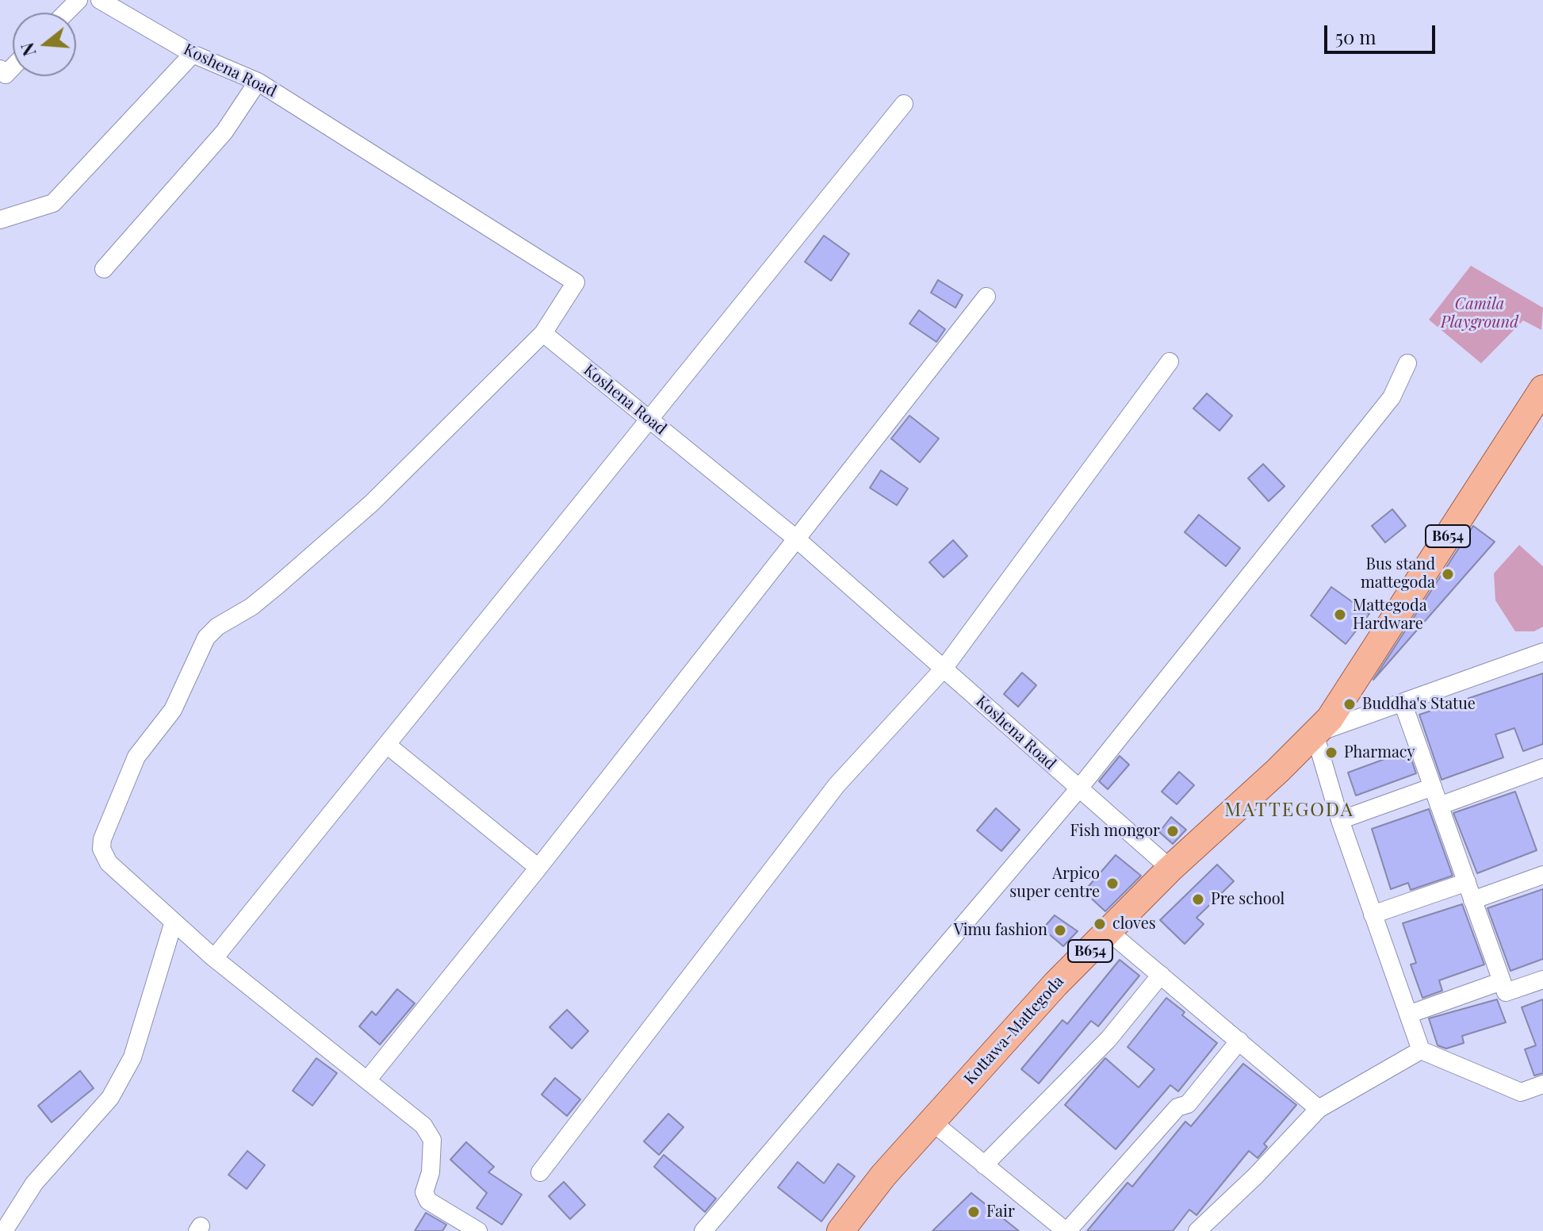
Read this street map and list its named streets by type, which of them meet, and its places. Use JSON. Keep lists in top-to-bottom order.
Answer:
{
  "streets": {
    "main road": ["B654", "Kottawa-Mattegoda"],
    "street": ["Koshena Road"]
  },
  "crossings": [
    ["Koshena Road", "Kottawa-Mattegoda"]
  ],
  "districts": ["MATTEGODA"],
  "parks": ["Camila Playground"],
  "places": [
    "Bus stand mattegoda",
    "Mattegoda Hardware",
    "Buddha's Statue",
    "Pharmacy",
    "Fish mongor",
    "Arpico super centre",
    "Pre school",
    "cloves",
    "Vimu fashion",
    "Fair"
  ],
  "scale_bar": "50 m",
  "north": "left"
}
